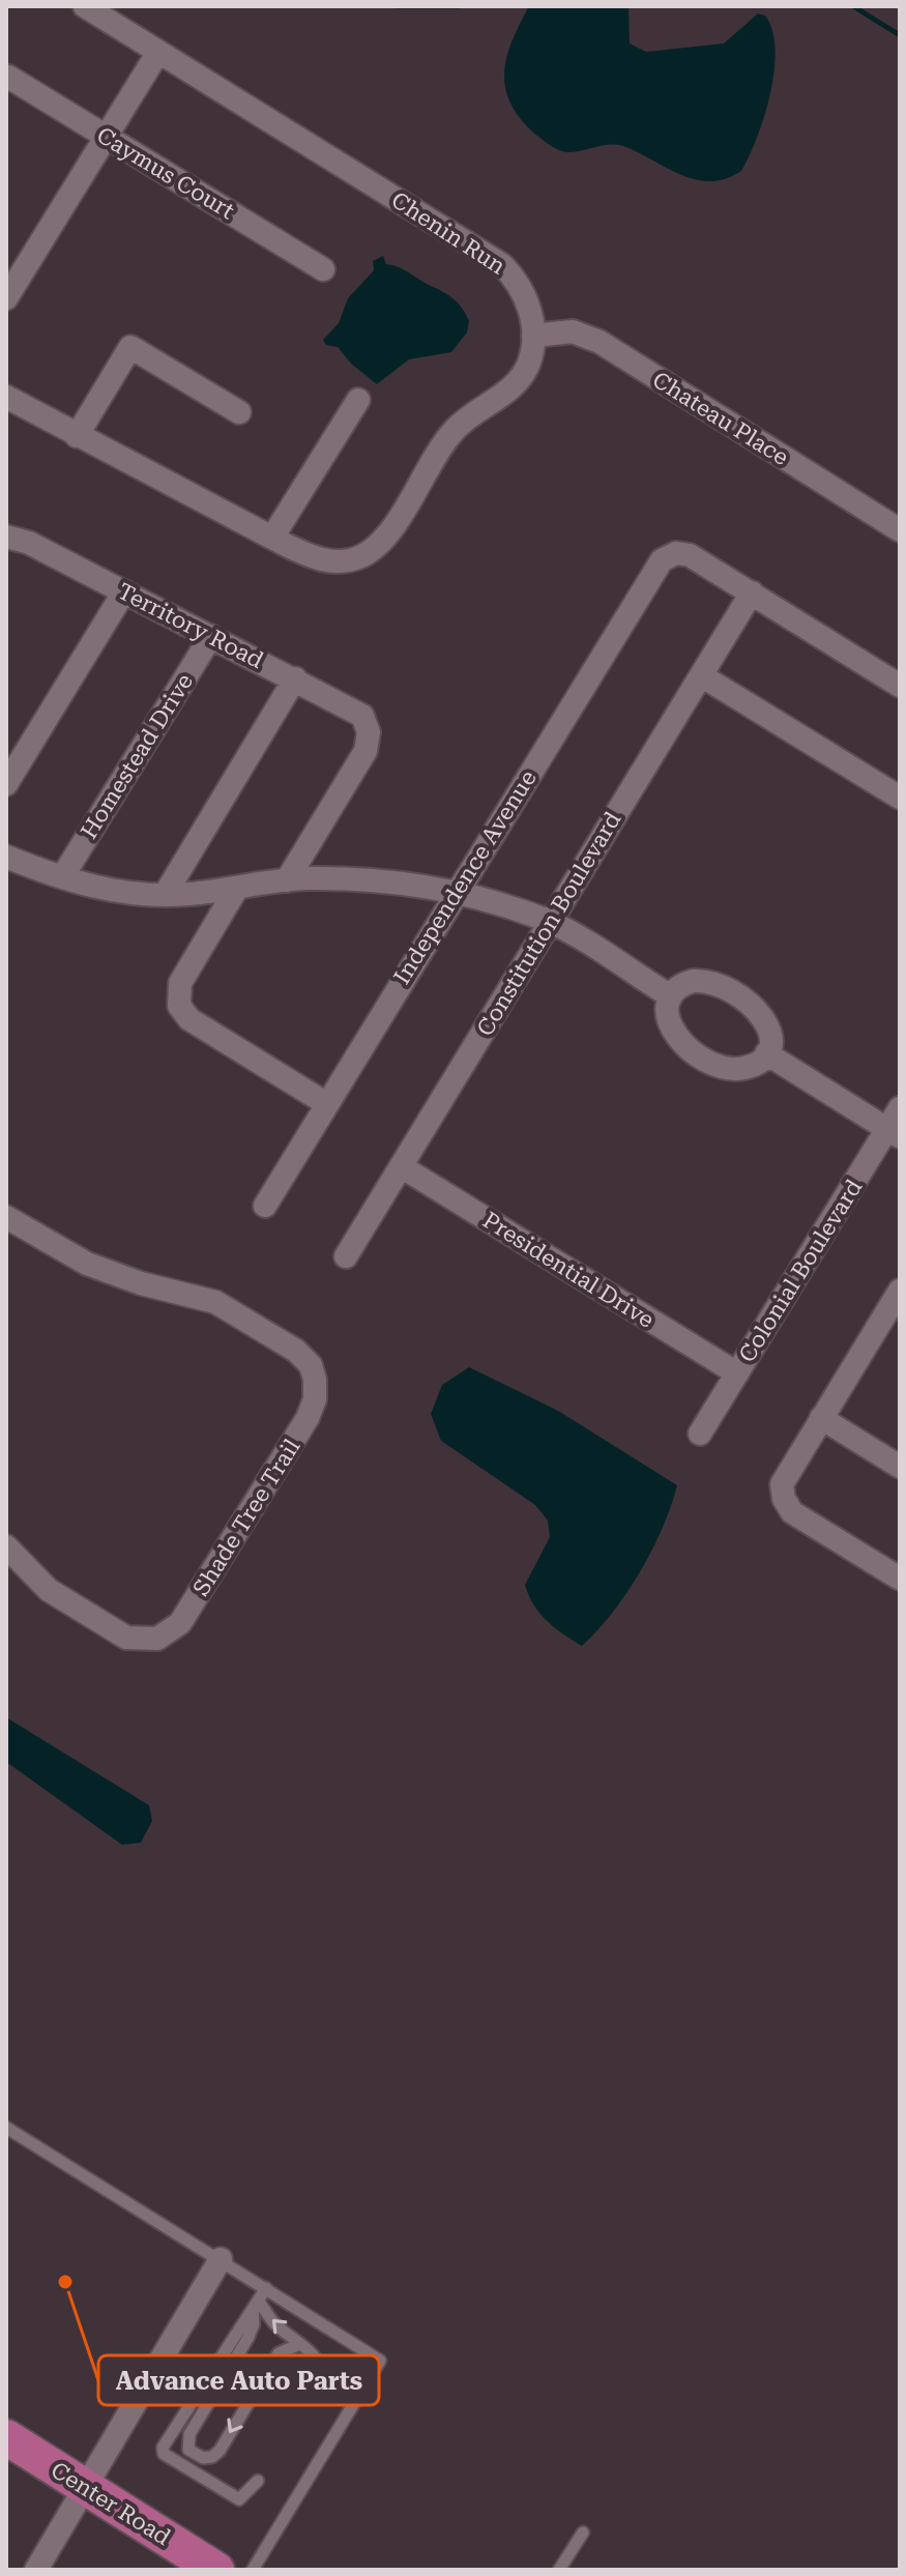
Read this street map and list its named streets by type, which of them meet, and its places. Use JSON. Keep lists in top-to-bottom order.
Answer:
{
  "streets": {
    "main road": ["Center Road"],
    "street": [
      "Caymus Court",
      "Chenin Run",
      "Chateau Place",
      "Territory Road",
      "Homestead Drive",
      "Independence Avenue",
      "Constitution Boulevard",
      "Presidential Drive",
      "Colonial Boulevard",
      "Shade Tree Trail"
    ]
  },
  "crossings": [
    ["Chenin Run", "Chateau Place"],
    ["Territory Road", "Homestead Drive"],
    ["Independence Avenue", "Constitution Boulevard"],
    ["Constitution Boulevard", "Presidential Drive"],
    ["Presidential Drive", "Colonial Boulevard"]
  ],
  "places": ["Advance Auto Parts"]
}
